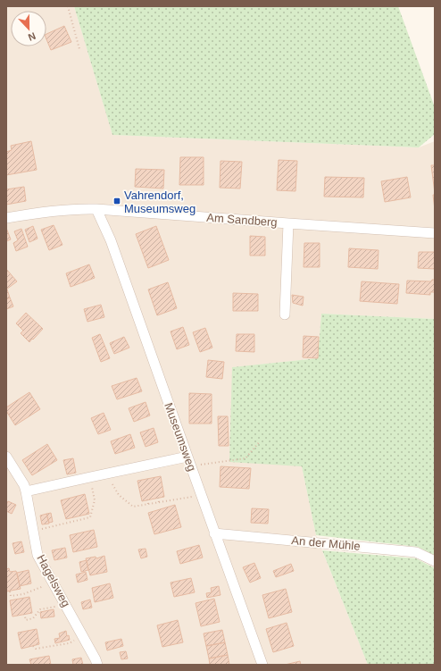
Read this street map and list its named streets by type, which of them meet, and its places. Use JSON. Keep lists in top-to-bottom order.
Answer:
{
  "streets": {
    "street": [
      "Am Sandberg",
      "Museumsweg",
      "An der Mühle",
      "Hagelsweg"
    ]
  },
  "crossings": [
    ["Am Sandberg", "Museumsweg"],
    ["Museumsweg", "An der Mühle"]
  ],
  "places": {
    "transit": ["Vahrendorf, Museumsweg"]
  },
  "north": "bottom"
}
